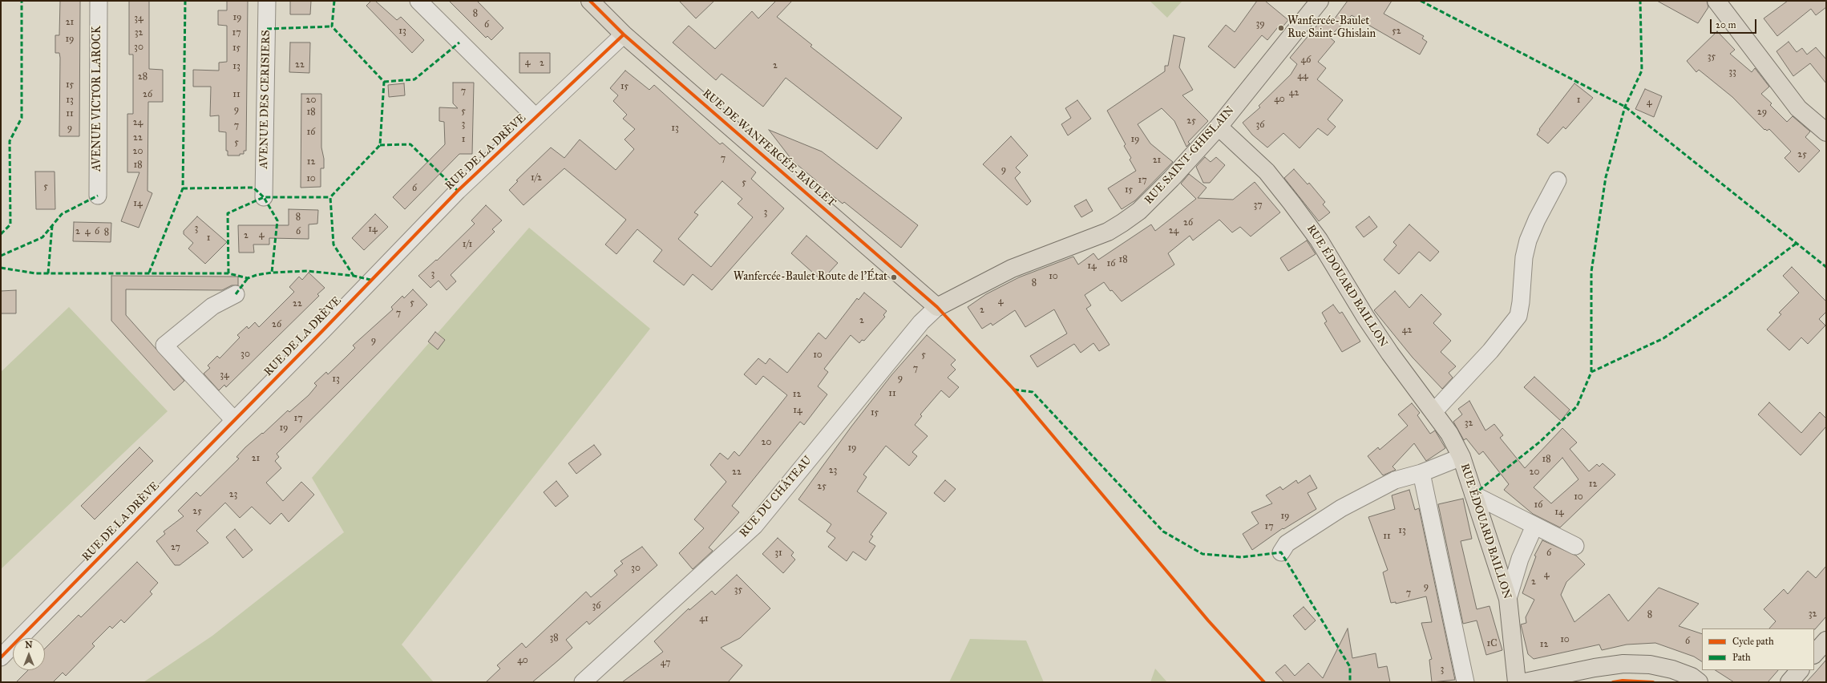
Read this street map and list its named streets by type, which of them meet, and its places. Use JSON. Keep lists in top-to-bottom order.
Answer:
{
  "streets": {
    "main road": ["RUE DE WANFERCÉE-BAULET", "RUE SAINT-GHISLAIN", "RUE ÉDOUARD BAILLON"],
    "street": [
      "AVENUE VICTOR LAROCK",
      "AVENUE DES CERISIERS",
      "RUE DE LA DRÈVE",
      "RUE DU CHÂTEAU"
    ]
  },
  "crossings": [
    ["RUE DE WANFERCÉE-BAULET", "RUE DE LA DRÈVE"],
    ["RUE DE WANFERCÉE-BAULET", "RUE SAINT-GHISLAIN"],
    ["RUE DE WANFERCÉE-BAULET", "RUE DU CHÂTEAU"],
    ["RUE SAINT-GHISLAIN", "RUE ÉDOUARD BAILLON"],
    ["RUE SAINT-GHISLAIN", "RUE DU CHÂTEAU"]
  ],
  "places": ["Wanfercée-Baulet Rue Saint-Ghislain", "Wanfercée-Baulet Route de l'État"],
  "house_numbers": [
    "8",
    "19",
    "34",
    "21",
    "39",
    "6",
    "13",
    "52",
    "32",
    "17",
    "19",
    "30",
    "15",
    "35",
    "46",
    "4",
    "2",
    "22",
    "2",
    "13",
    "33",
    "44",
    "28",
    "15",
    "15",
    "7",
    "42",
    "26",
    "11",
    "40",
    "13",
    "20",
    "1",
    "4",
    "9",
    "5",
    "18",
    "29",
    "11",
    "25",
    "24",
    "3",
    "36",
    "7",
    "9",
    "13",
    "16",
    "22",
    "1",
    "19",
    "5",
    "20",
    "25",
    "7",
    "21",
    "12",
    "18",
    "9",
    "1/2",
    "10",
    "17",
    "5",
    "5",
    "6",
    "15",
    "14",
    "37",
    "3",
    "8",
    "26",
    "3",
    "14",
    "24",
    "2",
    "4",
    "6",
    "6",
    "8",
    "4",
    "2",
    "1",
    "1/1",
    "18",
    "16",
    "14",
    "3",
    "10",
    "8",
    "4",
    "5",
    "22",
    "2",
    "7",
    "2",
    "26",
    "42",
    "9",
    "30",
    "10",
    "5",
    "7",
    "34",
    "9",
    "13",
    "11",
    "12",
    "14",
    "15",
    "17",
    "32",
    "19",
    "20",
    "19",
    "21",
    "18",
    "23",
    "22",
    "20",
    "12",
    "25",
    "23",
    "10",
    "16",
    "25",
    "14",
    "19",
    "17",
    "13",
    "11",
    "27",
    "31",
    "6",
    "30",
    "4",
    "2",
    "9",
    "35",
    "7",
    "36",
    "32",
    "8",
    "41",
    "38",
    "10",
    "6",
    "1C",
    "12",
    "40",
    "47",
    "3"
  ],
  "legend": ["Cycle path", "Path"],
  "scale_bar": "20 m",
  "north": "top"
}
